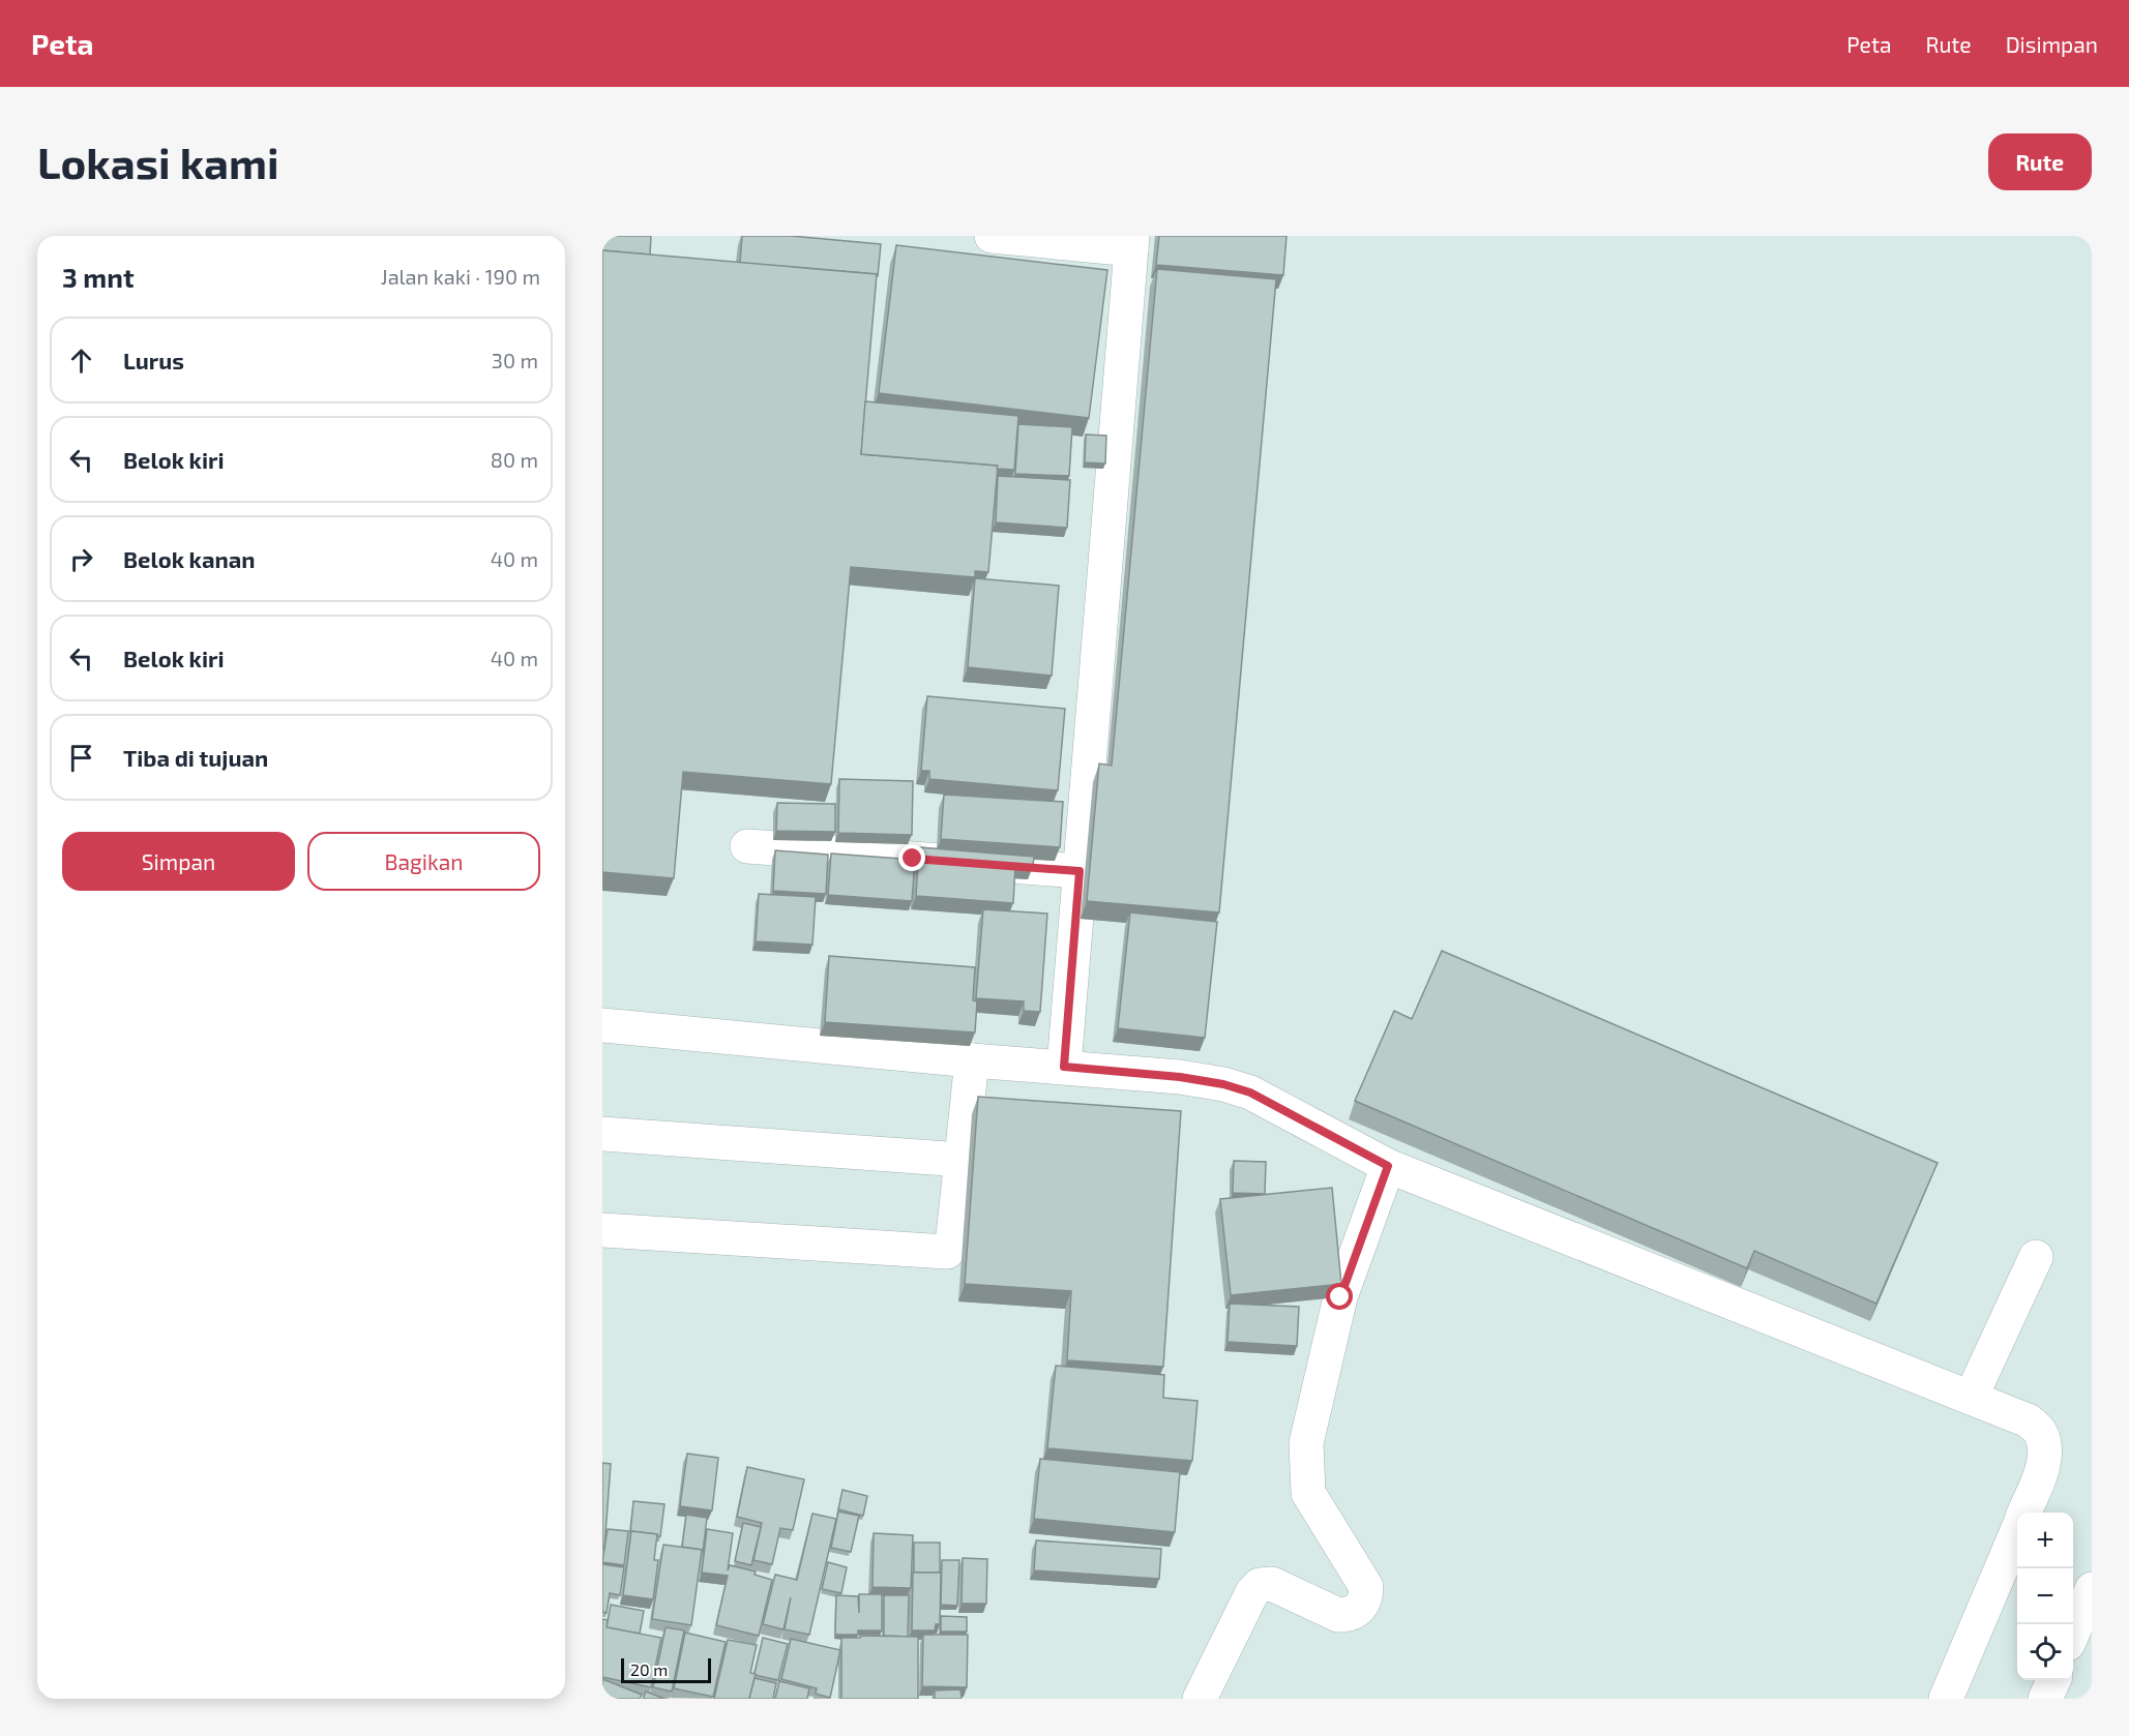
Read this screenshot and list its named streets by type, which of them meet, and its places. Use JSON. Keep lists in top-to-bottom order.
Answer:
{
  "scale_bar": "20 m",
  "page": {
    "header": "Peta",
    "nav": ["Peta", "Rute", "Disimpan"],
    "buttons": [
      "Rute",
      ["Simpan", "Bagikan"]
    ],
    "title": "Lokasi kami",
    "heading": ["3 mnt", "Jalan kaki · 190 m"],
    "list": [
      ["Lurus", "30 m"],
      ["Belok kiri", "80 m"],
      ["Belok kanan", "40 m"],
      ["Belok kiri", "40 m"],
      "Tiba di tujuan"
    ],
    "map_buttons": ["+", "−"],
    "scale": "20 m"
  }
}
